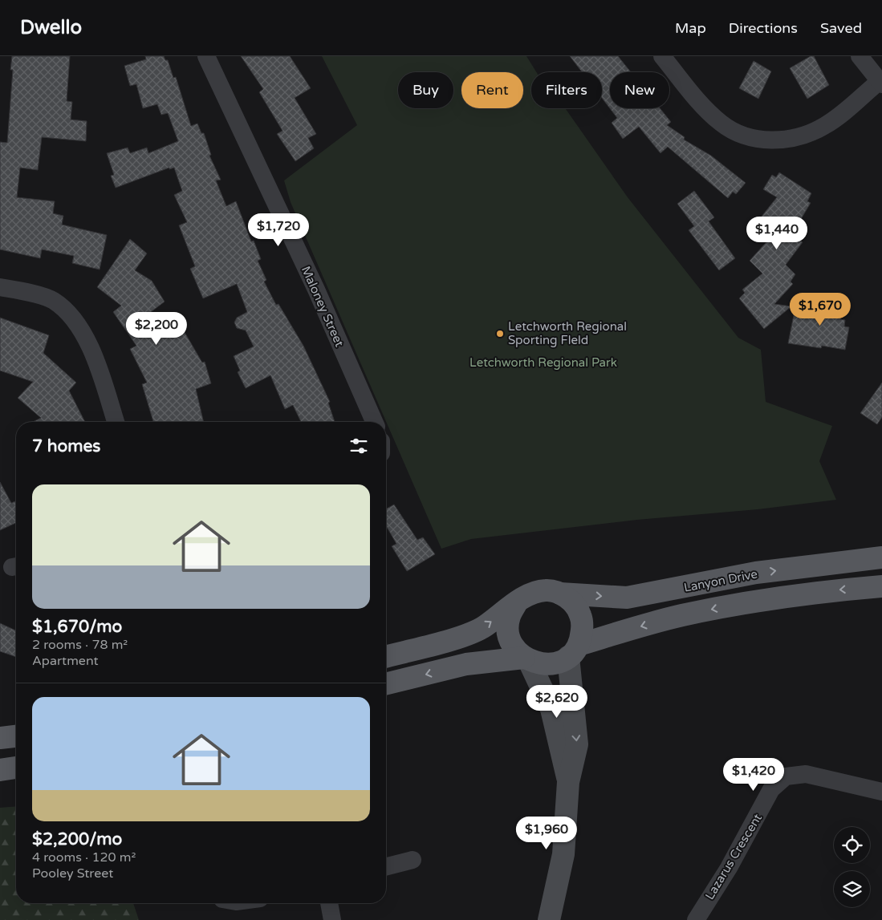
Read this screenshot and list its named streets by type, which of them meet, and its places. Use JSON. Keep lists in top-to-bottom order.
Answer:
{
  "streets": {
    "main road": ["Lanyon Drive"],
    "street": ["Maloney Street", "Lazarus Crescent"]
  },
  "parks": ["Letchworth Regional Park"],
  "places": ["Letchworth Regional Sporting FIeld"],
  "page": {
    "header": "Dwello",
    "nav": ["Map", "Directions", "Saved"],
    "chip": [
      "Buy",
      "Rent",
      "Filters",
      "New"
    ],
    "price": [
      "$1,720",
      "$1,440",
      "$1,670",
      "$2,200",
      "$2,620",
      "$1,420",
      "$1,960"
    ],
    "heading": "7 homes",
    "list": [
      {
        "name": "$1,670/mo",
        "note": "2 rooms · 78 m² · Apartment"
      },
      {
        "name": "$2,200/mo",
        "note": "4 rooms · 120 m² · Pooley Street"
      }
    ]
  }
}
